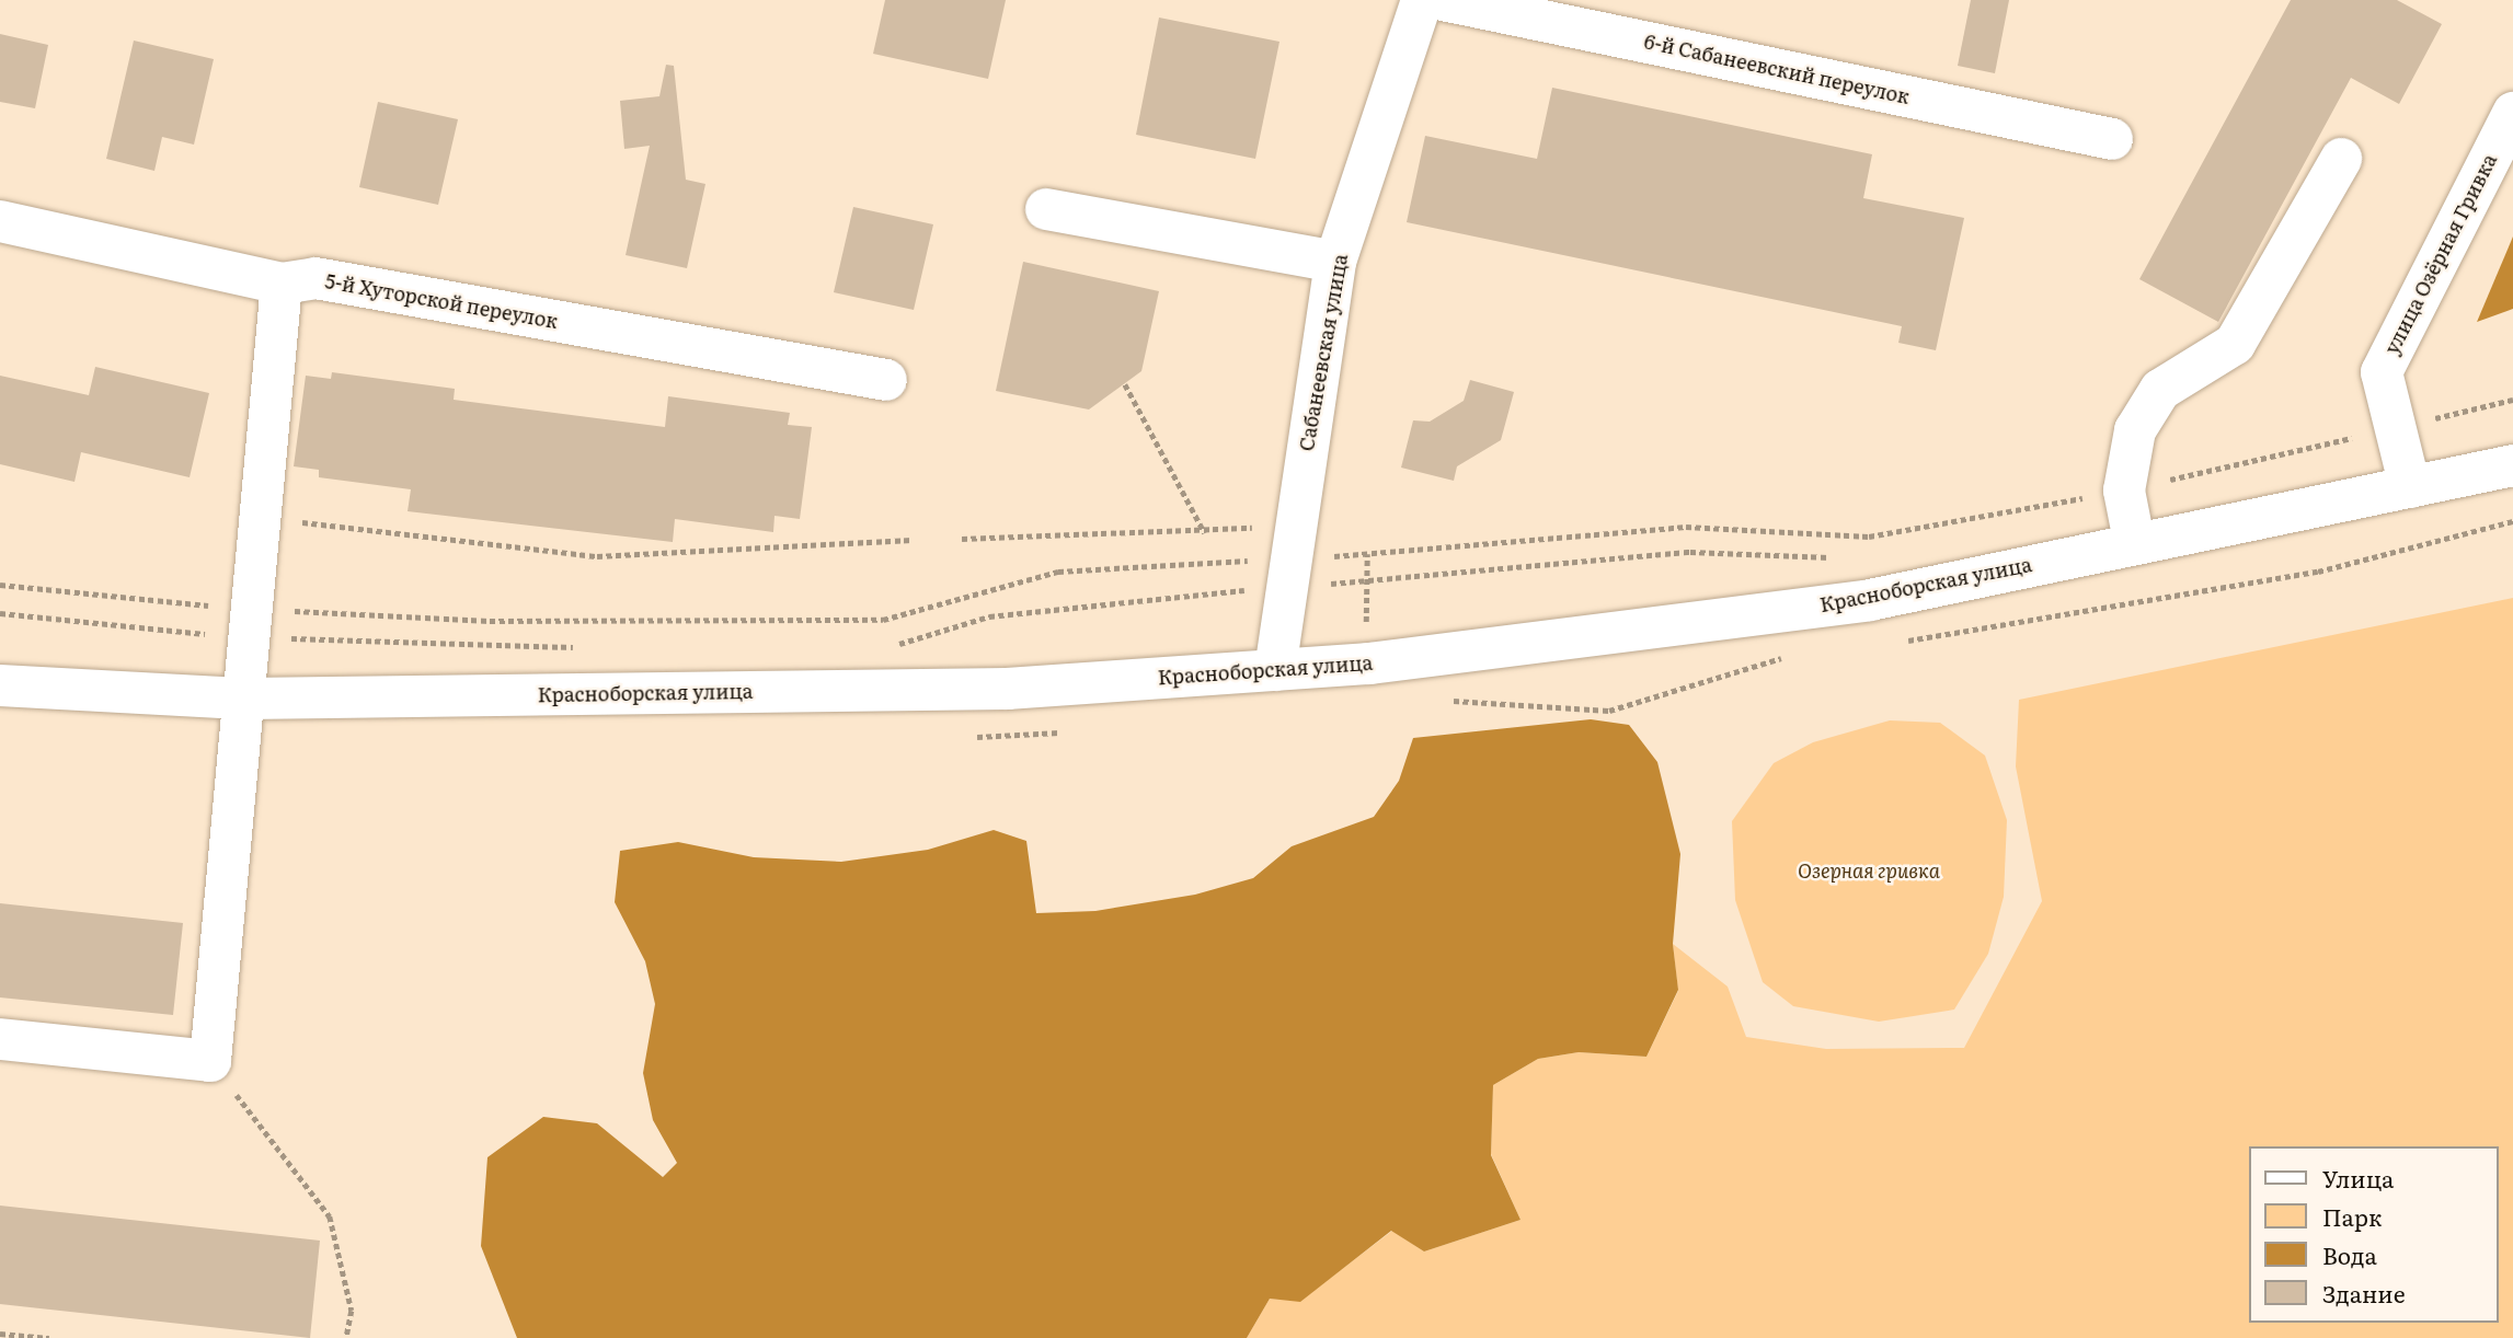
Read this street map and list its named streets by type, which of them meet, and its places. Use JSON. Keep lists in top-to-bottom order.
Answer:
{
  "streets": {
    "street": [
      "6-й Сабанеевский переулок",
      "улица Озёрная Гривка",
      "5-й Хуторской переулок",
      "Сабанеевская улица",
      "Красноборская улица"
    ]
  },
  "crossings": [
    ["улица Озёрная Гривка", "Красноборская улица"],
    ["Сабанеевская улица", "Красноборская улица"]
  ],
  "parks": ["Озерная гривка"],
  "legend": [
    "Улица",
    "Парк",
    "Вода",
    "Здание"
  ]
}
